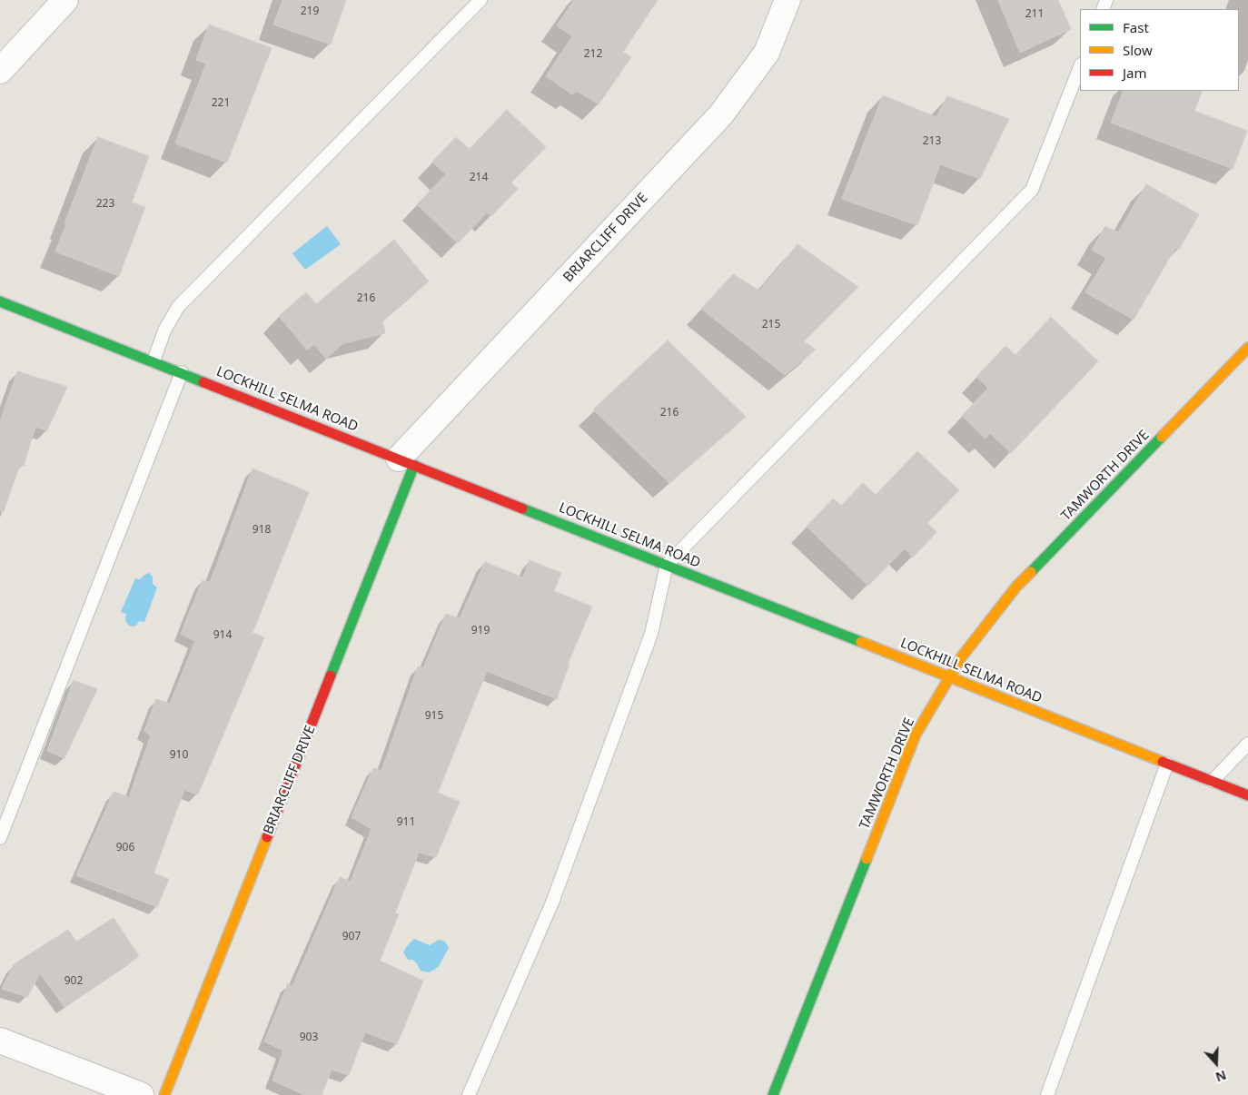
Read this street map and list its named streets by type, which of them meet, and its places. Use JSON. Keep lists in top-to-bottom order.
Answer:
{
  "streets": {
    "street": ["BRIARCLIFF DRIVE", "LOCKHILL SELMA ROAD", "TAMWORTH DRIVE"]
  },
  "crossings": [
    ["BRIARCLIFF DRIVE", "LOCKHILL SELMA ROAD"],
    ["LOCKHILL SELMA ROAD", "TAMWORTH DRIVE"]
  ],
  "house_numbers": [
    "219",
    "211",
    "212",
    "221",
    "213",
    "214",
    "223",
    "216",
    "215",
    "216",
    "918",
    "919",
    "914",
    "915",
    "910",
    "911",
    "906",
    "907",
    "902",
    "903"
  ],
  "legend": ["Fast", "Slow", "Jam"],
  "north": "bottom"
}
